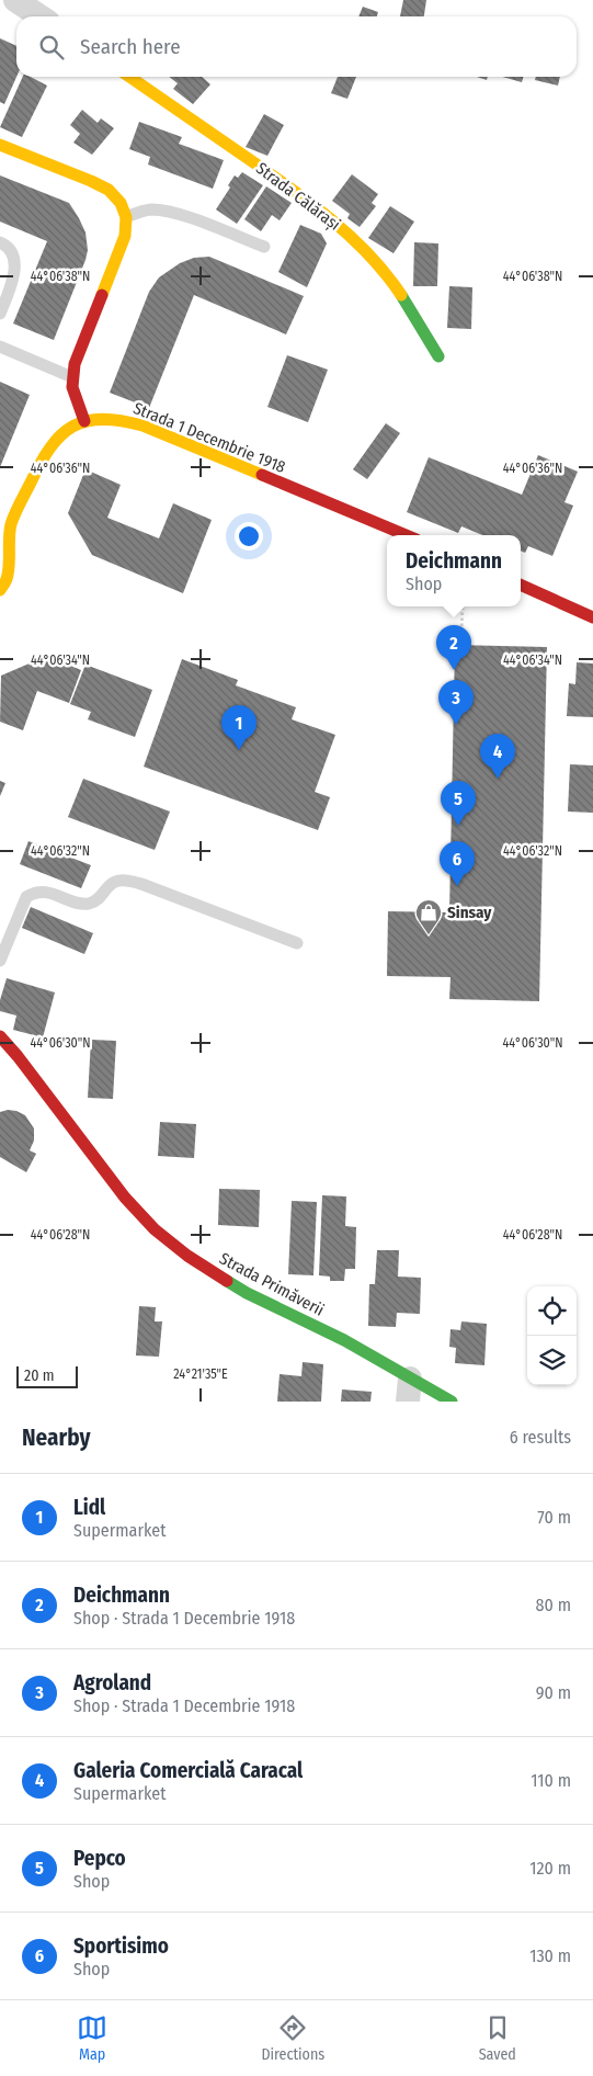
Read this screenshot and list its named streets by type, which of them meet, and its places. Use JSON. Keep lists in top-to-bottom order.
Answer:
{
  "streets": {
    "main road": ["Strada Călărași", "Strada 1 Decembrie 1918", "Strada Primăverii"]
  },
  "places": {
    "shop": ["Sinsay"]
  },
  "scale_bar": "20 m",
  "page": {
    "search": "Search here",
    "popup": ["Deichmann", "Shop"],
    "pins": [
      "2",
      "3",
      "1",
      "4",
      "5",
      "6"
    ],
    "scale": "20 m",
    "heading": ["Nearby", "6 results"],
    "list": [
      {
        "mark": "1",
        "name": "Lidl",
        "note": "Supermarket",
        "value": "70 m"
      },
      {
        "mark": "2",
        "name": "Deichmann",
        "note": "Shop · Strada 1 Decembrie 1918",
        "value": "80 m"
      },
      {
        "mark": "3",
        "name": "Agroland",
        "note": "Shop · Strada 1 Decembrie 1918",
        "value": "90 m"
      },
      {
        "mark": "4",
        "name": "Galeria Comercială Caracal",
        "note": "Supermarket",
        "value": "110 m"
      },
      {
        "mark": "5",
        "name": "Pepco",
        "note": "Shop",
        "value": "120 m"
      },
      {
        "mark": "6",
        "name": "Sportisimo",
        "note": "Shop",
        "value": "130 m"
      }
    ],
    "nav": ["Map", "Directions", "Saved"]
  },
  "coordinates": [
    "44°06'38\"N",
    "44°06'36\"N",
    "44°06'34\"N",
    "44°06'32\"N",
    "44°06'30\"N",
    "44°06'28\"N",
    "24°21'35\"E"
  ]
}
